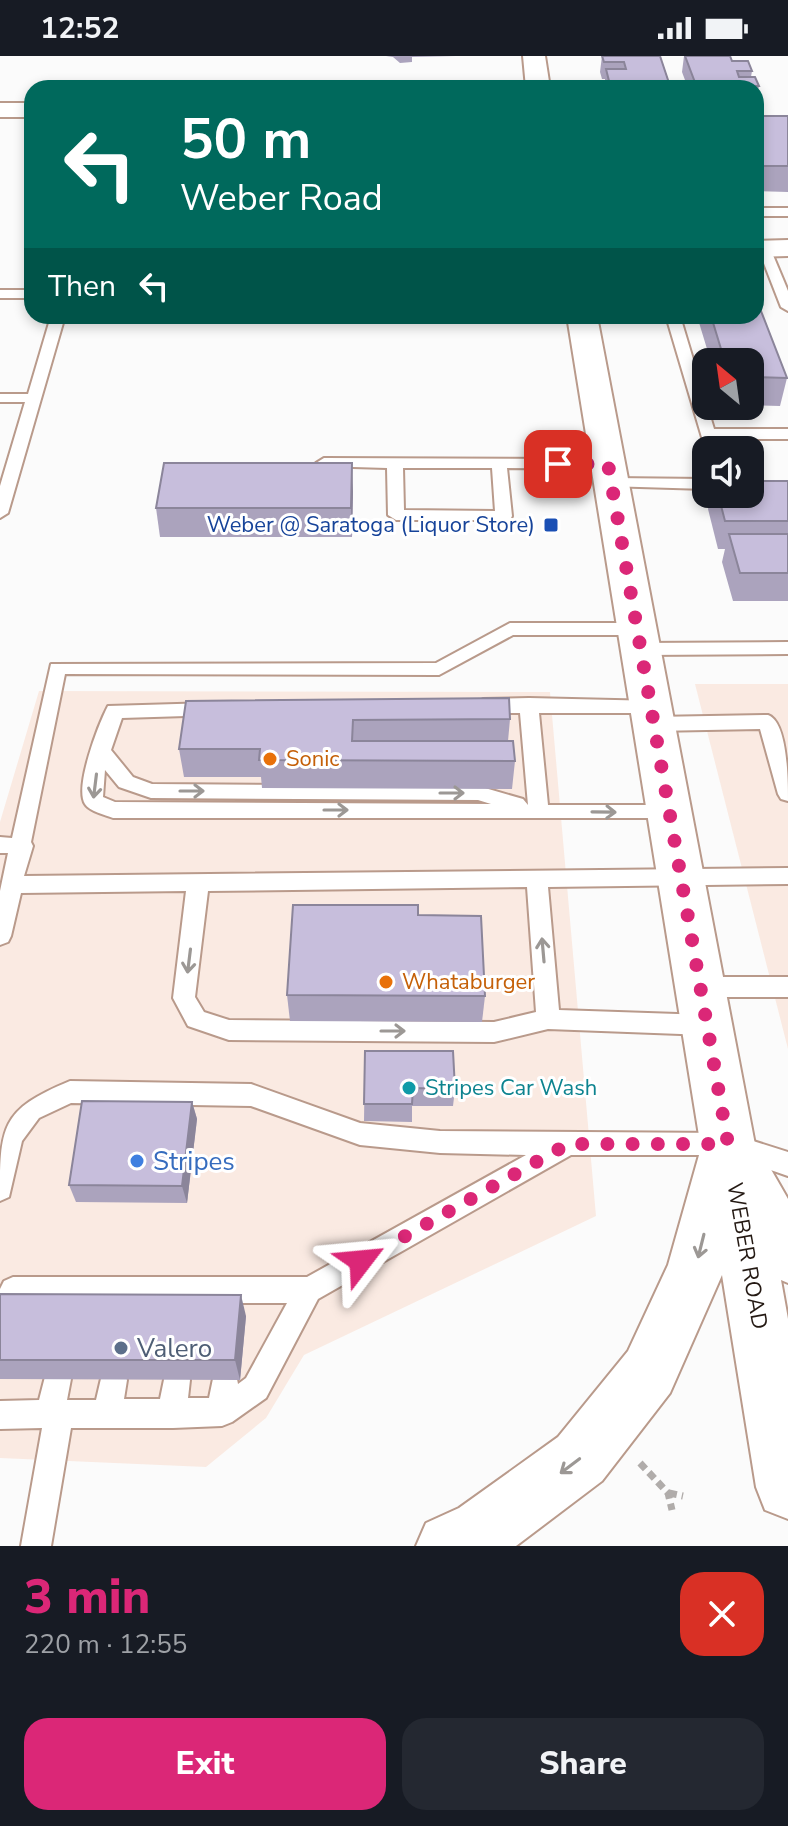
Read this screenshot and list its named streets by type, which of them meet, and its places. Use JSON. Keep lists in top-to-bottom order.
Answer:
{
  "streets": {
    "main road": ["WEBER ROAD"]
  },
  "places": {
    "transit": ["Weber @ Saratoga (Liquor Store)"],
    "other": [
      "Sonic",
      "Whataburger",
      "Stripes Car Wash",
      "Stripes",
      "Valero"
    ]
  },
  "north": "top left",
  "page": {
    "status": "12:52",
    "turn": ["50 m", "Weber Road"],
    "then": "Then",
    "heading": ["3 min", "220 m · 12:55"],
    "buttons": ["Exit", "Share"]
  }
}
